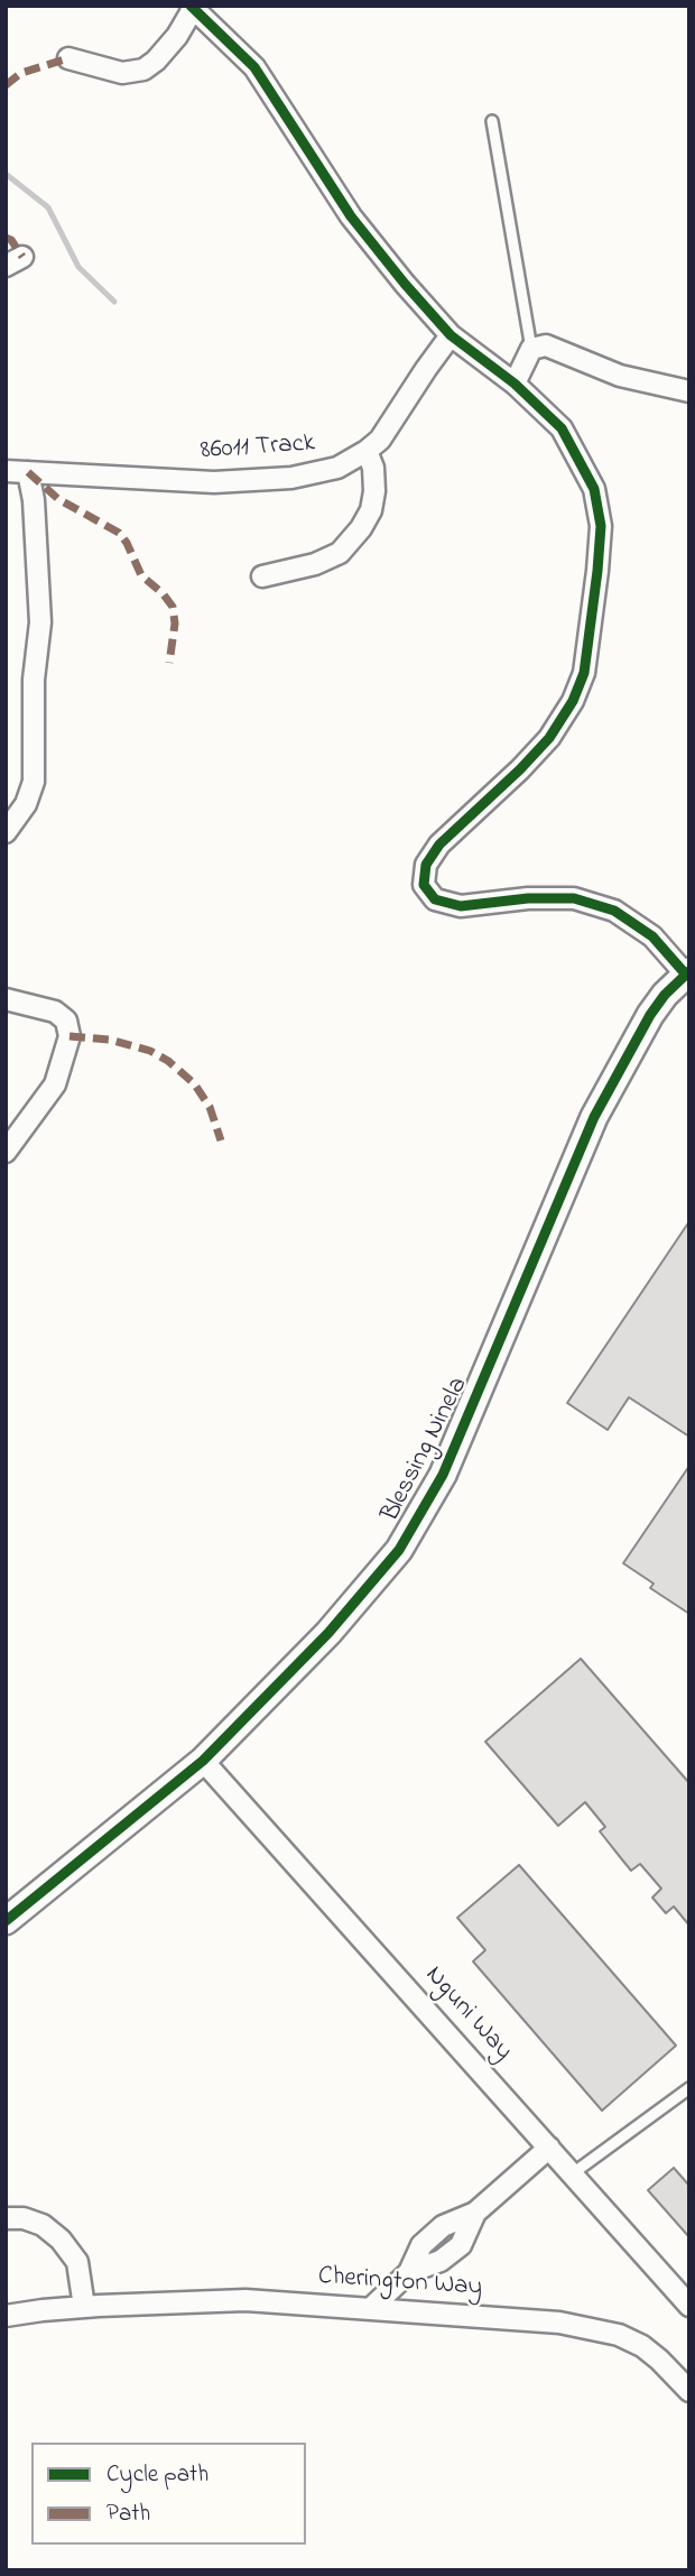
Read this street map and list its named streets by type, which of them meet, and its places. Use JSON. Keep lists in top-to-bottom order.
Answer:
{
  "streets": {
    "street": [
      "86011 Track",
      "Blessing Ninela",
      "Nguni Way",
      "Cherington Way"
    ]
  },
  "crossings": [
    ["Blessing Ninela", "Nguni Way"]
  ],
  "legend": ["Cycle path", "Path"]
}
